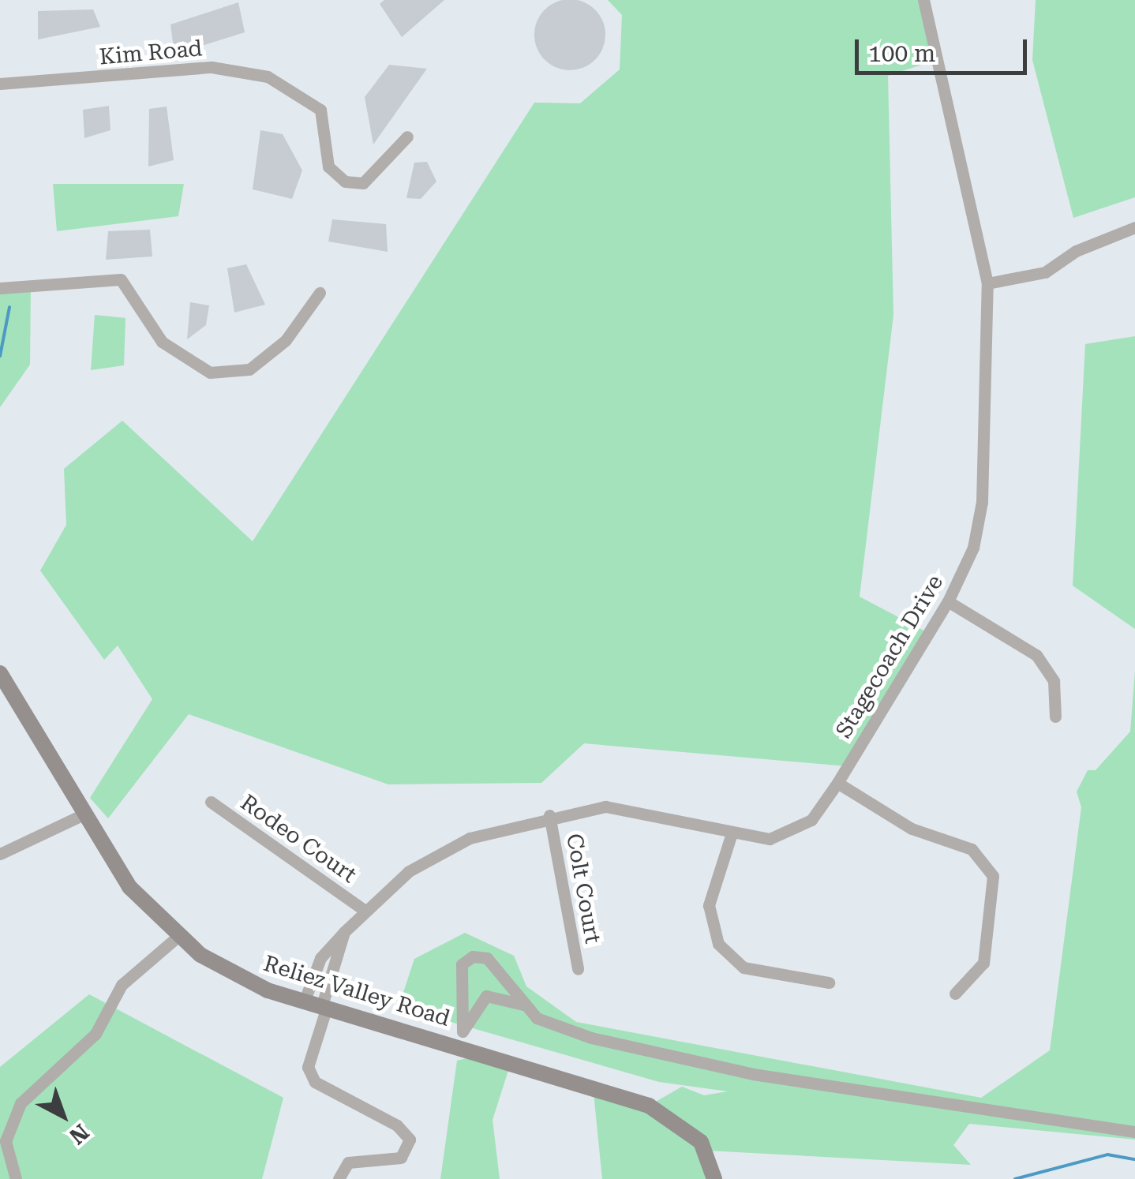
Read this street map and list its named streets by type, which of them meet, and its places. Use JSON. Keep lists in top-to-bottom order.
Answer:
{
  "streets": {
    "main road": ["Reliez Valley Road"],
    "street": [
      "Kim Road",
      "Stagecoach Drive",
      "Rodeo Court",
      "Colt Court"
    ]
  },
  "crossings": [
    ["Stagecoach Drive", "Rodeo Court"],
    ["Stagecoach Drive", "Colt Court"],
    ["Stagecoach Drive", "Reliez Valley Road"]
  ],
  "scale_bar": "100 m",
  "north": "bottom right"
}
